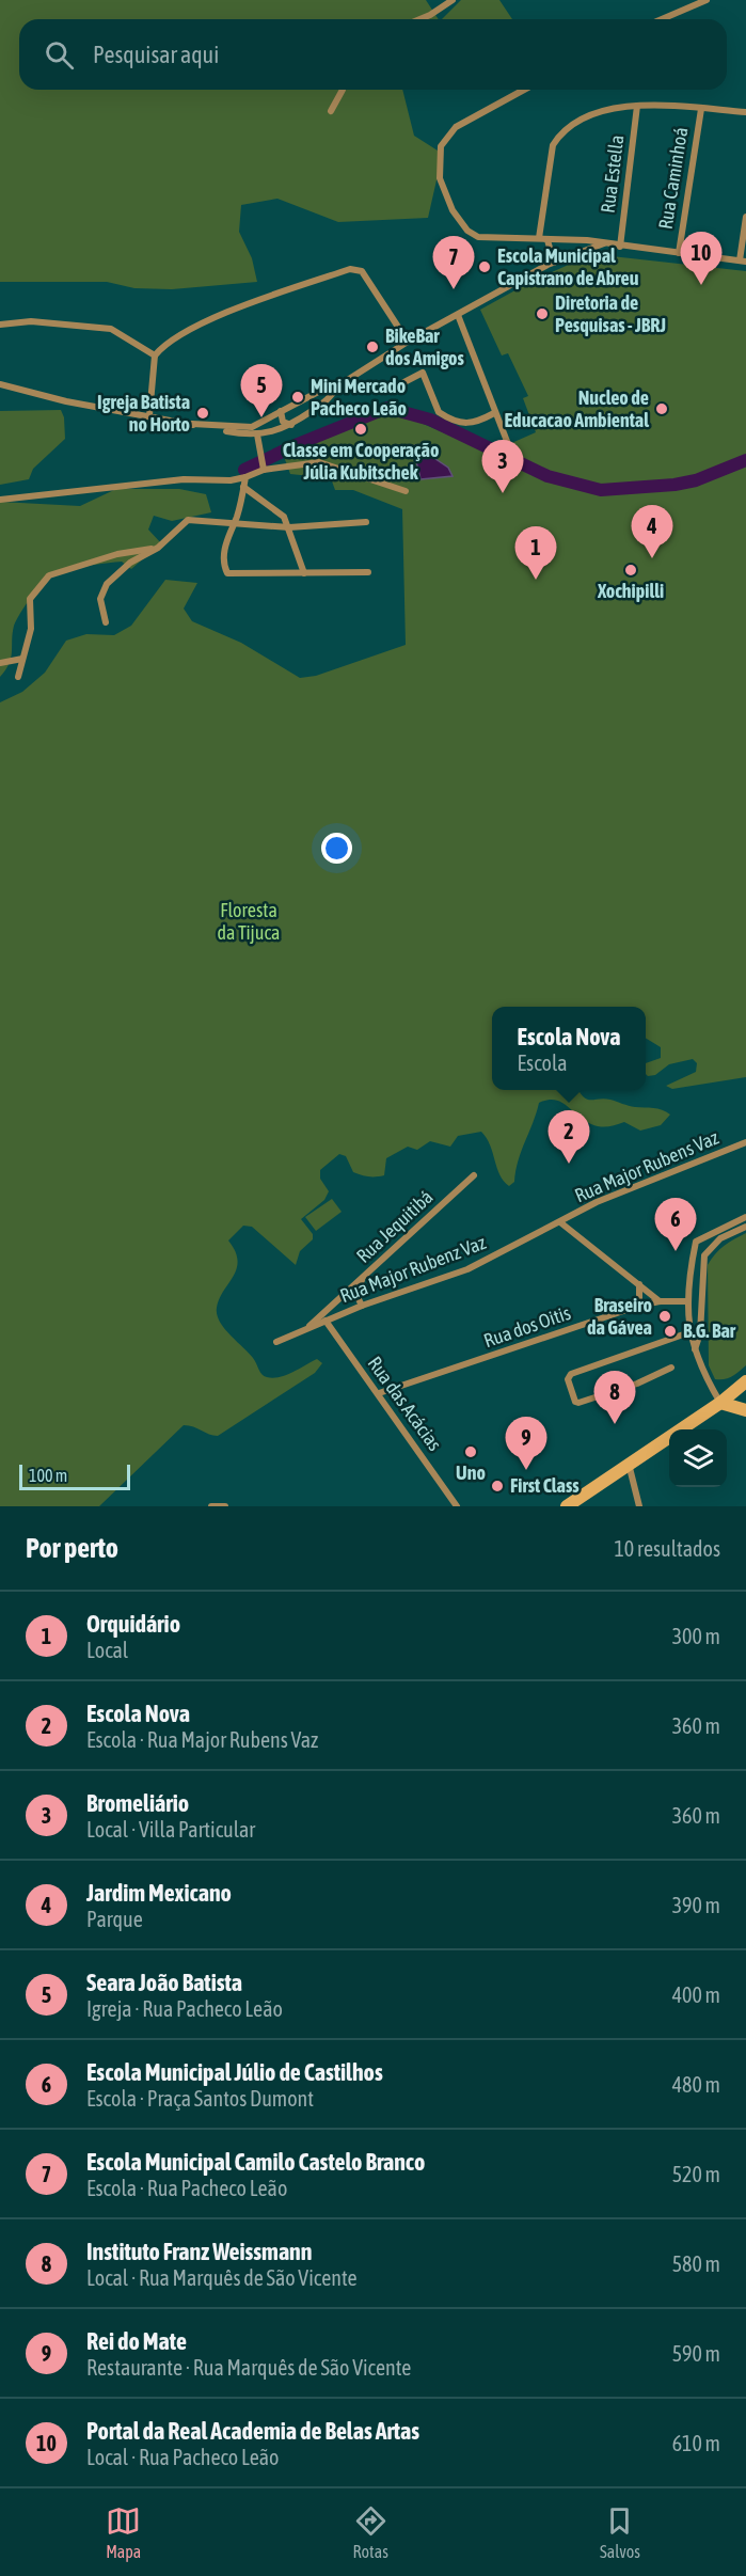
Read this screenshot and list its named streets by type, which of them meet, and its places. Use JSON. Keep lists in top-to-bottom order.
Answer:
{
  "streets": {
    "street": [
      "Rua Estella",
      "Rua Caminhoá",
      "Rua Major Rubens Vaz",
      "Rua Jequitibá",
      "Rua Major Rubenz Vaz",
      "Rua dos Oitis",
      "Rua das Acácias"
    ]
  },
  "crossings": [
    ["Rua Major Rubens Vaz", "Rua Major Rubenz Vaz"],
    ["Rua Jequitibá", "Rua Major Rubenz Vaz"],
    ["Rua Major Rubenz Vaz", "Rua das Acácias"],
    ["Rua dos Oitis", "Rua das Acácias"]
  ],
  "parks": ["Floresta da Tijuca"],
  "places": [
    "Escola Municipal Capistrano de Abreu",
    "Diretoria de Pesquisas - JBRJ",
    "BikeBar dos Amigos",
    "Mini Mercado Pacheco Leão",
    "Nucleo de Educacao Ambiental",
    "Igreja Batista no Horto",
    "Classe em Cooperação Júlia Kubitschek",
    "Xochipilli",
    "Braseiro da Gávea",
    "B.G. Bar",
    "Uno",
    "First Class"
  ],
  "scale_bar": "100 m",
  "page": {
    "search": "Pesquisar aqui",
    "pins": [
      "10",
      "7",
      "5",
      "3",
      "4",
      "1",
      "2",
      "6",
      "8",
      "9"
    ],
    "popup": ["Escola Nova", "Escola"],
    "scale": "100 m",
    "heading": ["Por perto", "10 resultados"],
    "list": [
      {
        "mark": "1",
        "name": "Orquidário",
        "note": "Local",
        "value": "300 m"
      },
      {
        "mark": "2",
        "name": "Escola Nova",
        "note": "Escola · Rua Major Rubens Vaz",
        "value": "360 m"
      },
      {
        "mark": "3",
        "name": "Bromeliário",
        "note": "Local · Villa Particular",
        "value": "360 m"
      },
      {
        "mark": "4",
        "name": "Jardim Mexicano",
        "note": "Parque",
        "value": "390 m"
      },
      {
        "mark": "5",
        "name": "Seara João Batista",
        "note": "Igreja · Rua Pacheco Leão",
        "value": "400 m"
      },
      {
        "mark": "6",
        "name": "Escola Municipal Júlio de Castilhos",
        "note": "Escola · Praça Santos Dumont",
        "value": "480 m"
      },
      {
        "mark": "7",
        "name": "Escola Municipal Camilo Castelo Branco",
        "note": "Escola · Rua Pacheco Leão",
        "value": "520 m"
      },
      {
        "mark": "8",
        "name": "Instituto Franz Weissmann",
        "note": "Local · Rua Marquês de São Vicente",
        "value": "580 m"
      },
      {
        "mark": "9",
        "name": "Rei do Mate",
        "note": "Restaurante · Rua Marquês de São Vicente",
        "value": "590 m"
      },
      {
        "mark": "10",
        "name": "Portal da Real Academia de Belas Artas",
        "note": "Local · Rua Pacheco Leão",
        "value": "610 m"
      }
    ],
    "nav": ["Mapa", "Rotas", "Salvos"]
  }
}
